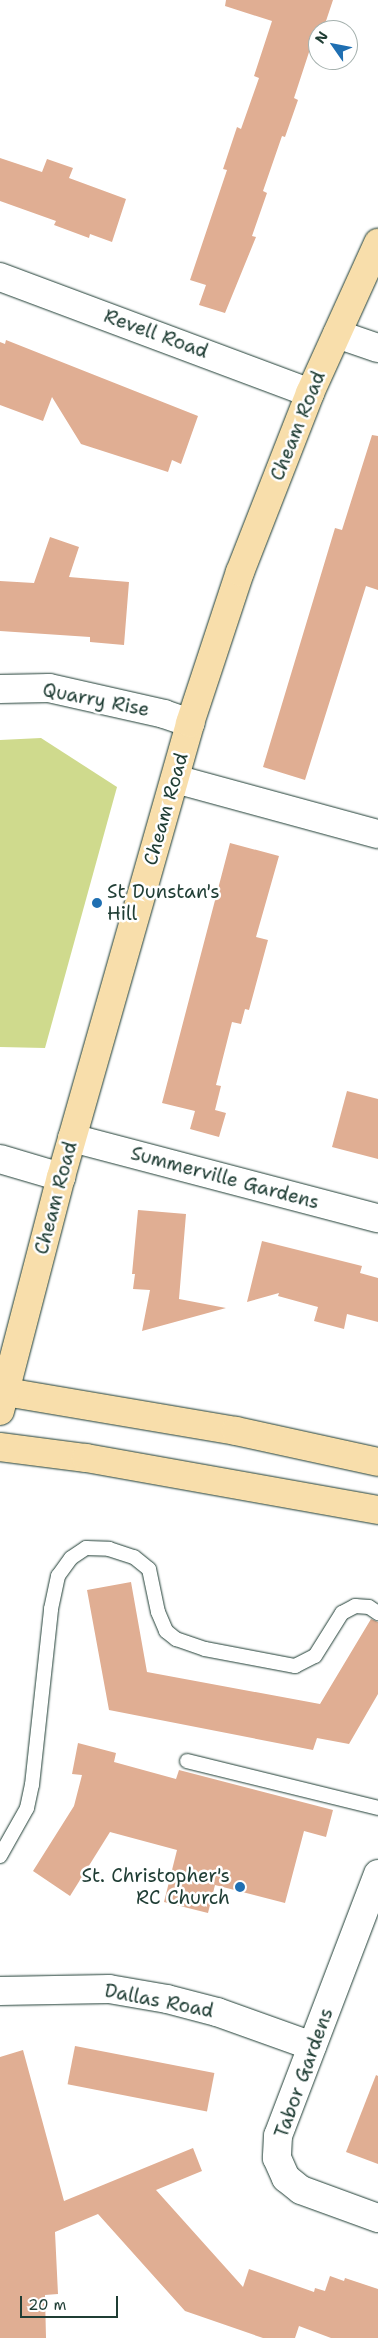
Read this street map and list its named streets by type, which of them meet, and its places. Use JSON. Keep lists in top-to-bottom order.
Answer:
{
  "streets": {
    "highway": ["Cheam Road"],
    "street": [
      "Revell Road",
      "Quarry Rise",
      "Summerville Gardens",
      "Dallas Road",
      "Tabor Gardens"
    ]
  },
  "crossings": [
    ["Revell Road", "Cheam Road"],
    ["Cheam Road", "Quarry Rise"],
    ["Cheam Road", "Summerville Gardens"],
    ["Dallas Road", "Tabor Gardens"]
  ],
  "places": ["St Dunstan's Hill", "St. Christopher's RC Church"],
  "scale_bar": "20 m",
  "north": "top left"
}
